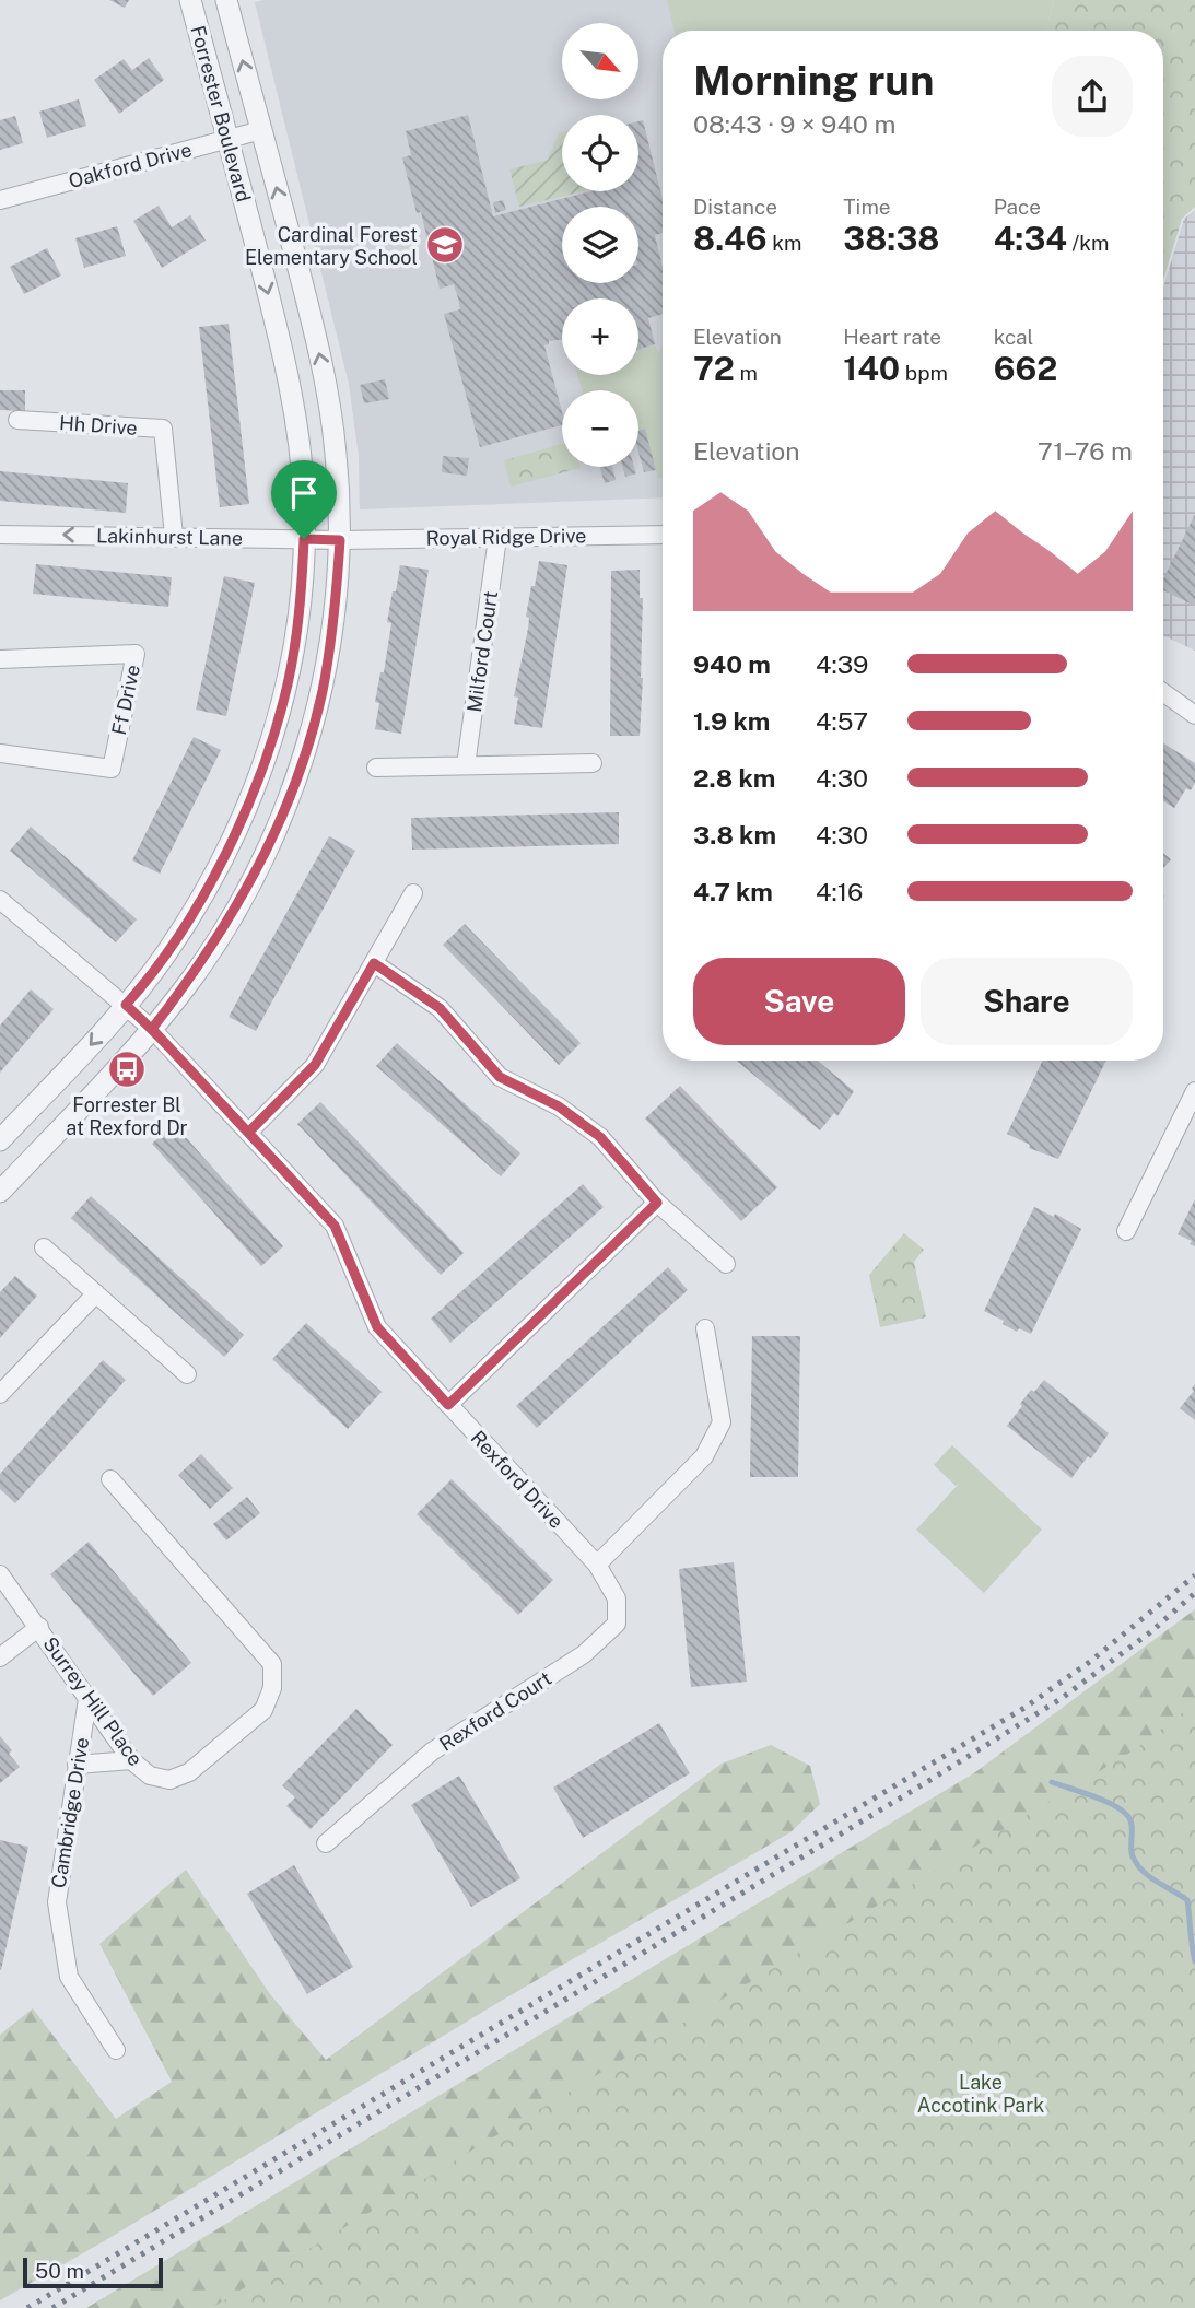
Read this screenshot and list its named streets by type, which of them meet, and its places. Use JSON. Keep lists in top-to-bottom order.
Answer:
{
  "streets": {
    "street": [
      "Forrester Boulevard",
      "Oakford Drive",
      "Hh Drive",
      "Lakinhurst Lane",
      "Royal Ridge Drive",
      "Milford Court",
      "Ff Drive",
      "Rexford Drive",
      "Surrey Hill Place",
      "Rexford Court",
      "Cambridge Drive"
    ]
  },
  "crossings": [
    ["Forrester Boulevard", "Oakford Drive"],
    ["Forrester Boulevard", "Lakinhurst Lane"],
    ["Forrester Boulevard", "Royal Ridge Drive"],
    ["Forrester Boulevard", "Rexford Drive"],
    ["Hh Drive", "Lakinhurst Lane"],
    ["Lakinhurst Lane", "Royal Ridge Drive"],
    ["Royal Ridge Drive", "Milford Court"],
    ["Rexford Drive", "Rexford Court"],
    ["Surrey Hill Place", "Cambridge Drive"]
  ],
  "one_way": ["Lakinhurst Lane"],
  "parks": ["Lake Accotink Park"],
  "places": {
    "school or university": ["Cardinal Forest Elementary School"],
    "bus stop": ["Forrester Bl at Rexford Dr"]
  },
  "scale_bar": "50 m",
  "north": "bottom right",
  "page": {
    "map_buttons": ["+", "−"],
    "heading": ["Morning run", "08:43 · 9 × 940 m"],
    "stats": [
      ["Distance", "8.46 km"],
      ["Time", "38:38"],
      ["Pace", "4:34 /km"],
      ["Elevation", "72 m"],
      ["Heart rate", "140 bpm"],
      ["kcal", "662"]
    ],
    "chart": ["Elevation", "71–76 m"],
    "list": [
      {
        "name": "940 m",
        "note": "4:39"
      },
      {
        "name": "1.9 km",
        "note": "4:57"
      },
      {
        "name": "2.8 km",
        "note": "4:30"
      },
      {
        "name": "3.8 km",
        "note": "4:30"
      },
      {
        "name": "4.7 km",
        "note": "4:16"
      }
    ],
    "buttons": ["Save", "Share"],
    "scale": "50 m"
  }
}
